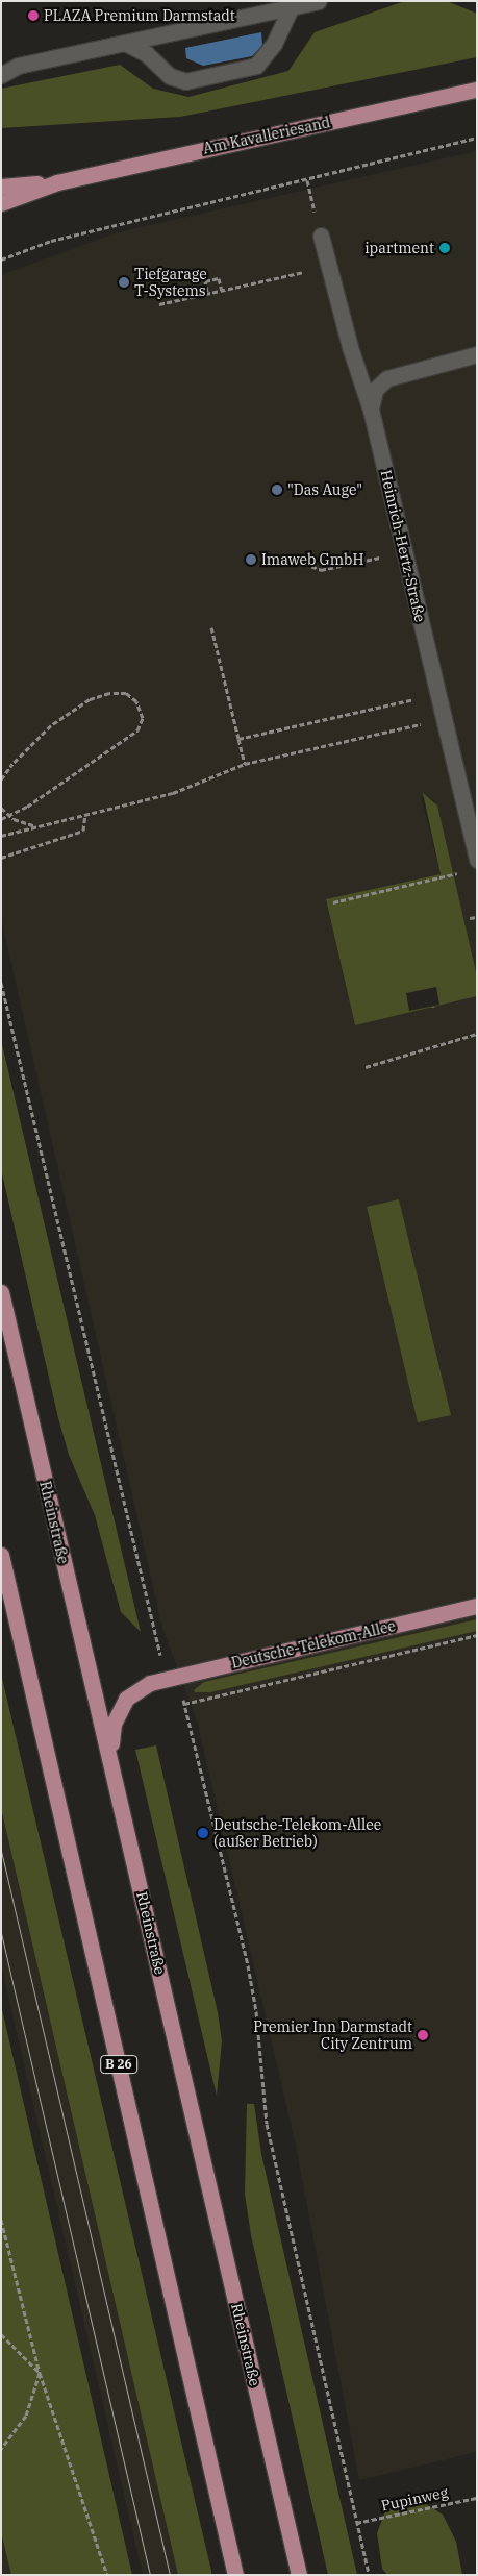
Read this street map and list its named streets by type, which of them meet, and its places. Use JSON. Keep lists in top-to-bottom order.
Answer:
{
  "streets": {
    "main road": [
      "Am Kavalleriesand",
      "Rheinstraße",
      "Deutsche-Telekom-Allee",
      "B 26"
    ],
    "street": ["Heinrich-Hertz-Straße"],
    "path": ["Pupinweg"]
  },
  "crossings": [
    ["Rheinstraße", "Deutsche-Telekom-Allee"]
  ],
  "places": [
    "PLAZA Premium Darmstadt",
    "ipartment",
    "Tiefgarage T-Systems",
    "\"Das Auge\"",
    "Imaweb GmbH",
    "Deutsche-Telekom-Allee (außer Betrieb)",
    "Premier Inn Darmstadt City Zentrum"
  ]
}
